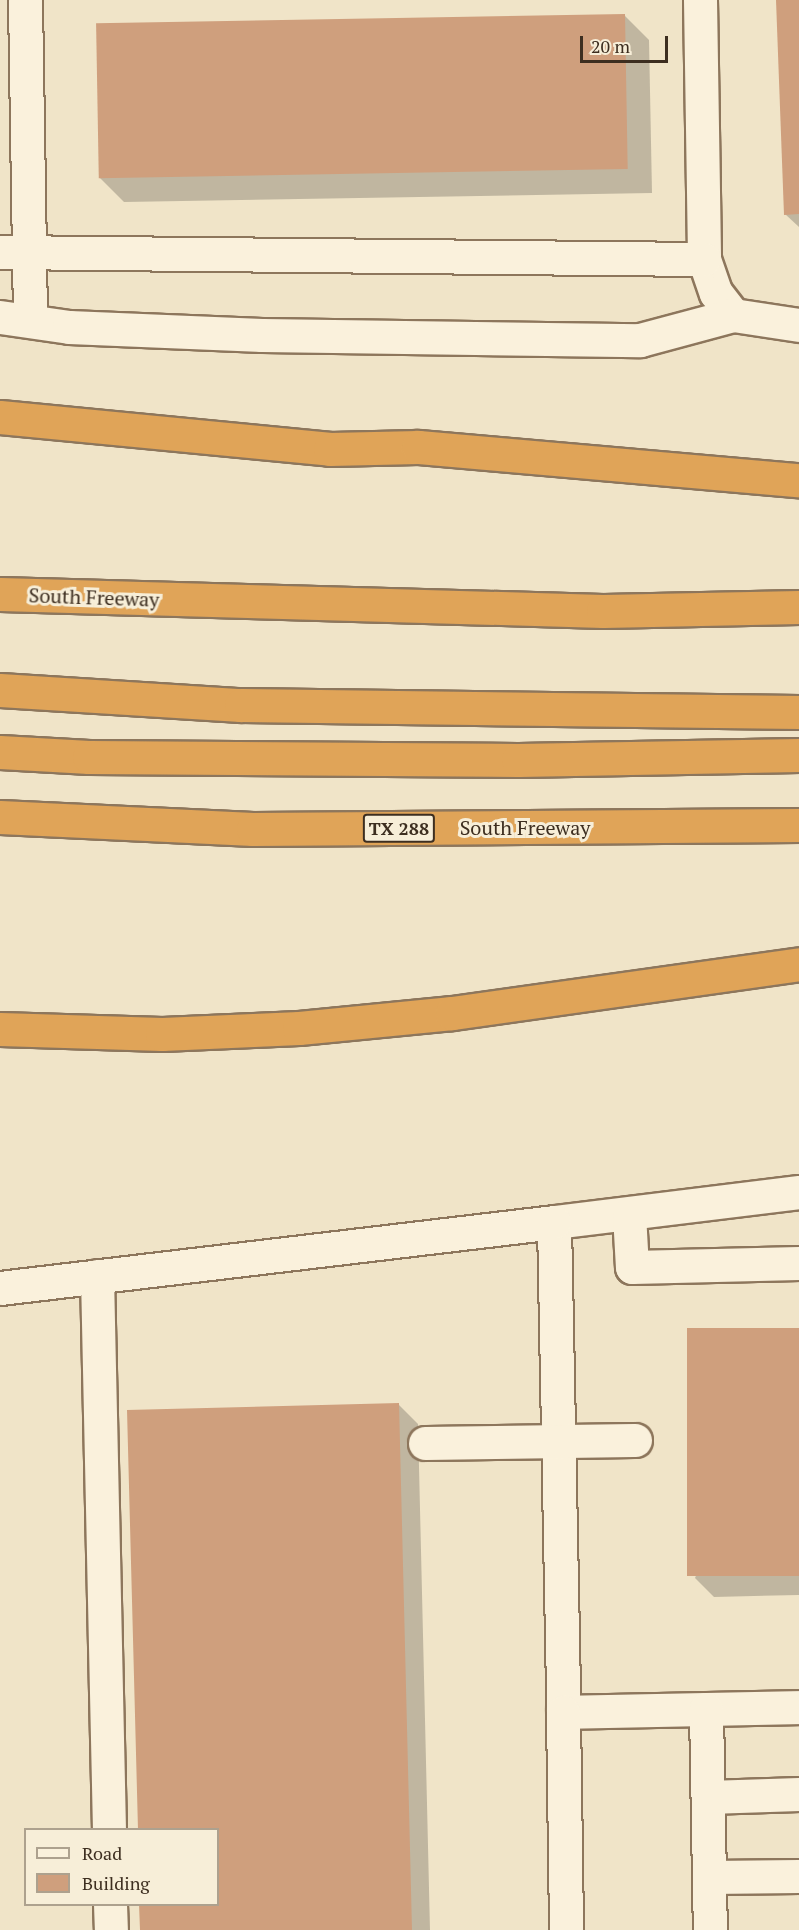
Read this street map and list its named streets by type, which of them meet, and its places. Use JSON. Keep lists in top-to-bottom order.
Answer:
{
  "streets": {
    "highway": ["South Freeway", "TX 288"]
  },
  "legend": ["Road", "Building"],
  "scale_bar": "20 m"
}
